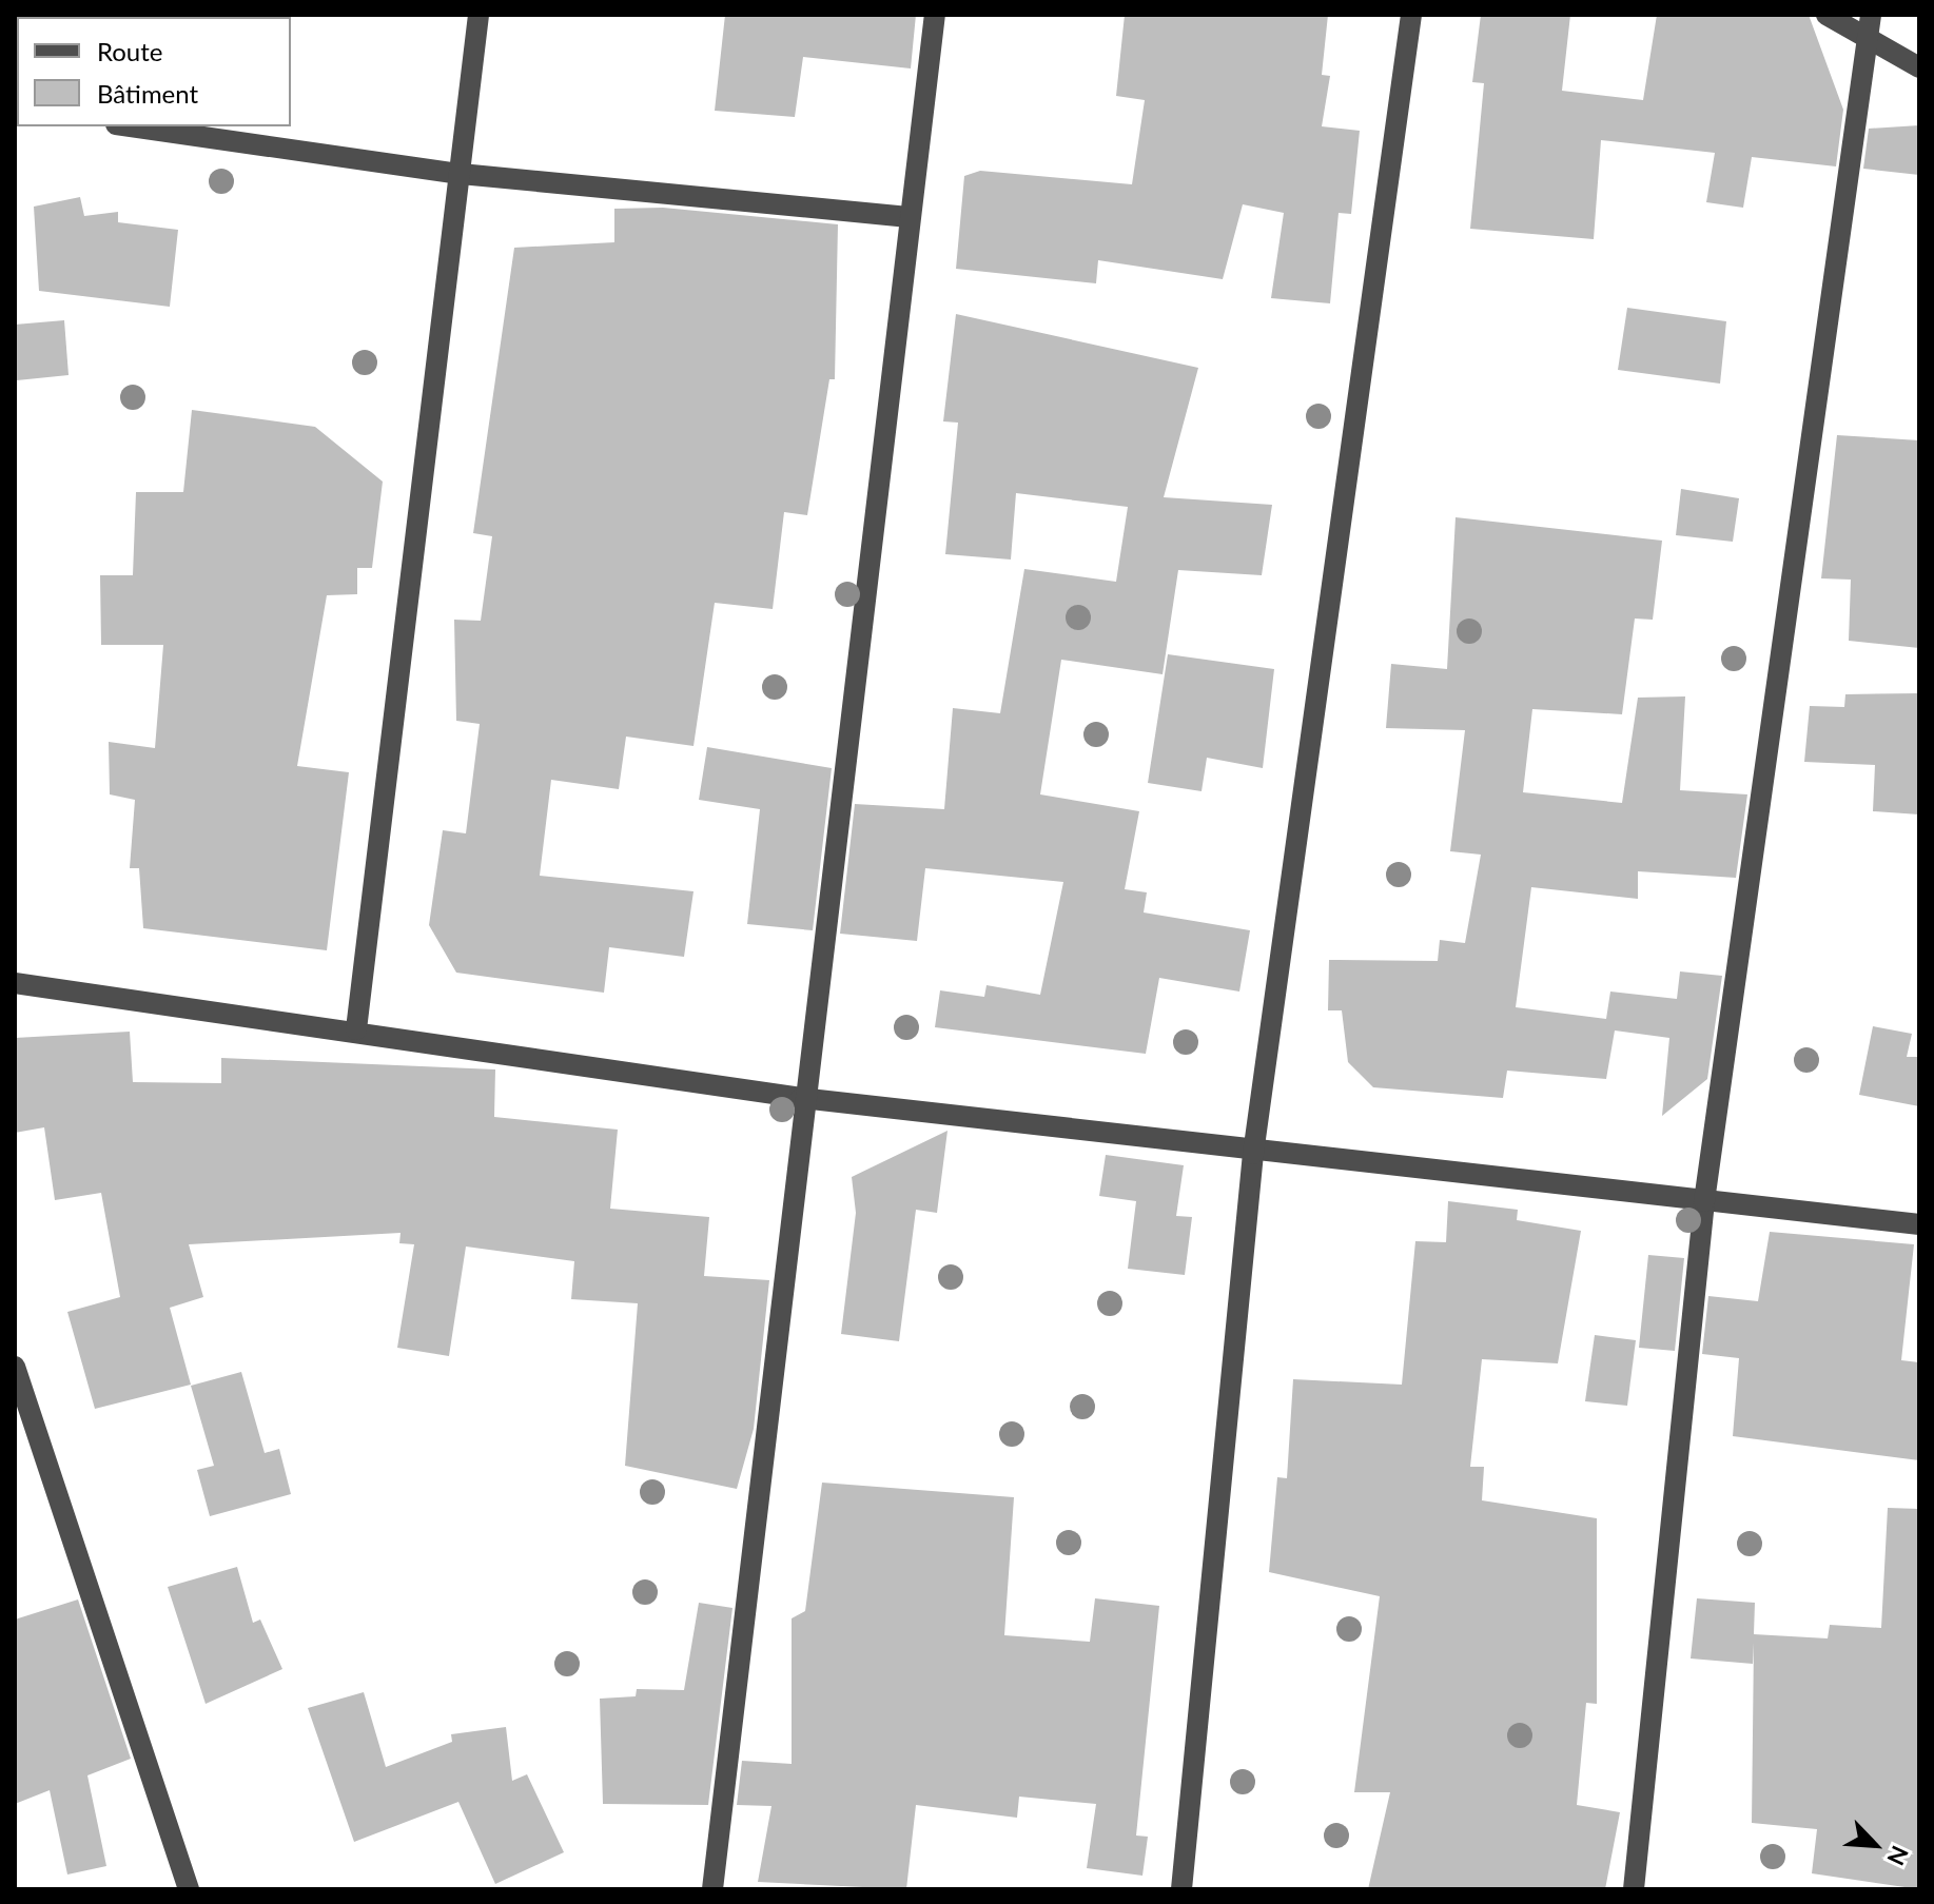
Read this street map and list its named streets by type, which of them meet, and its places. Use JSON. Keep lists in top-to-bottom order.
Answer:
{
  "legend": ["Route", "Bâtiment"],
  "north": "bottom right"
}
